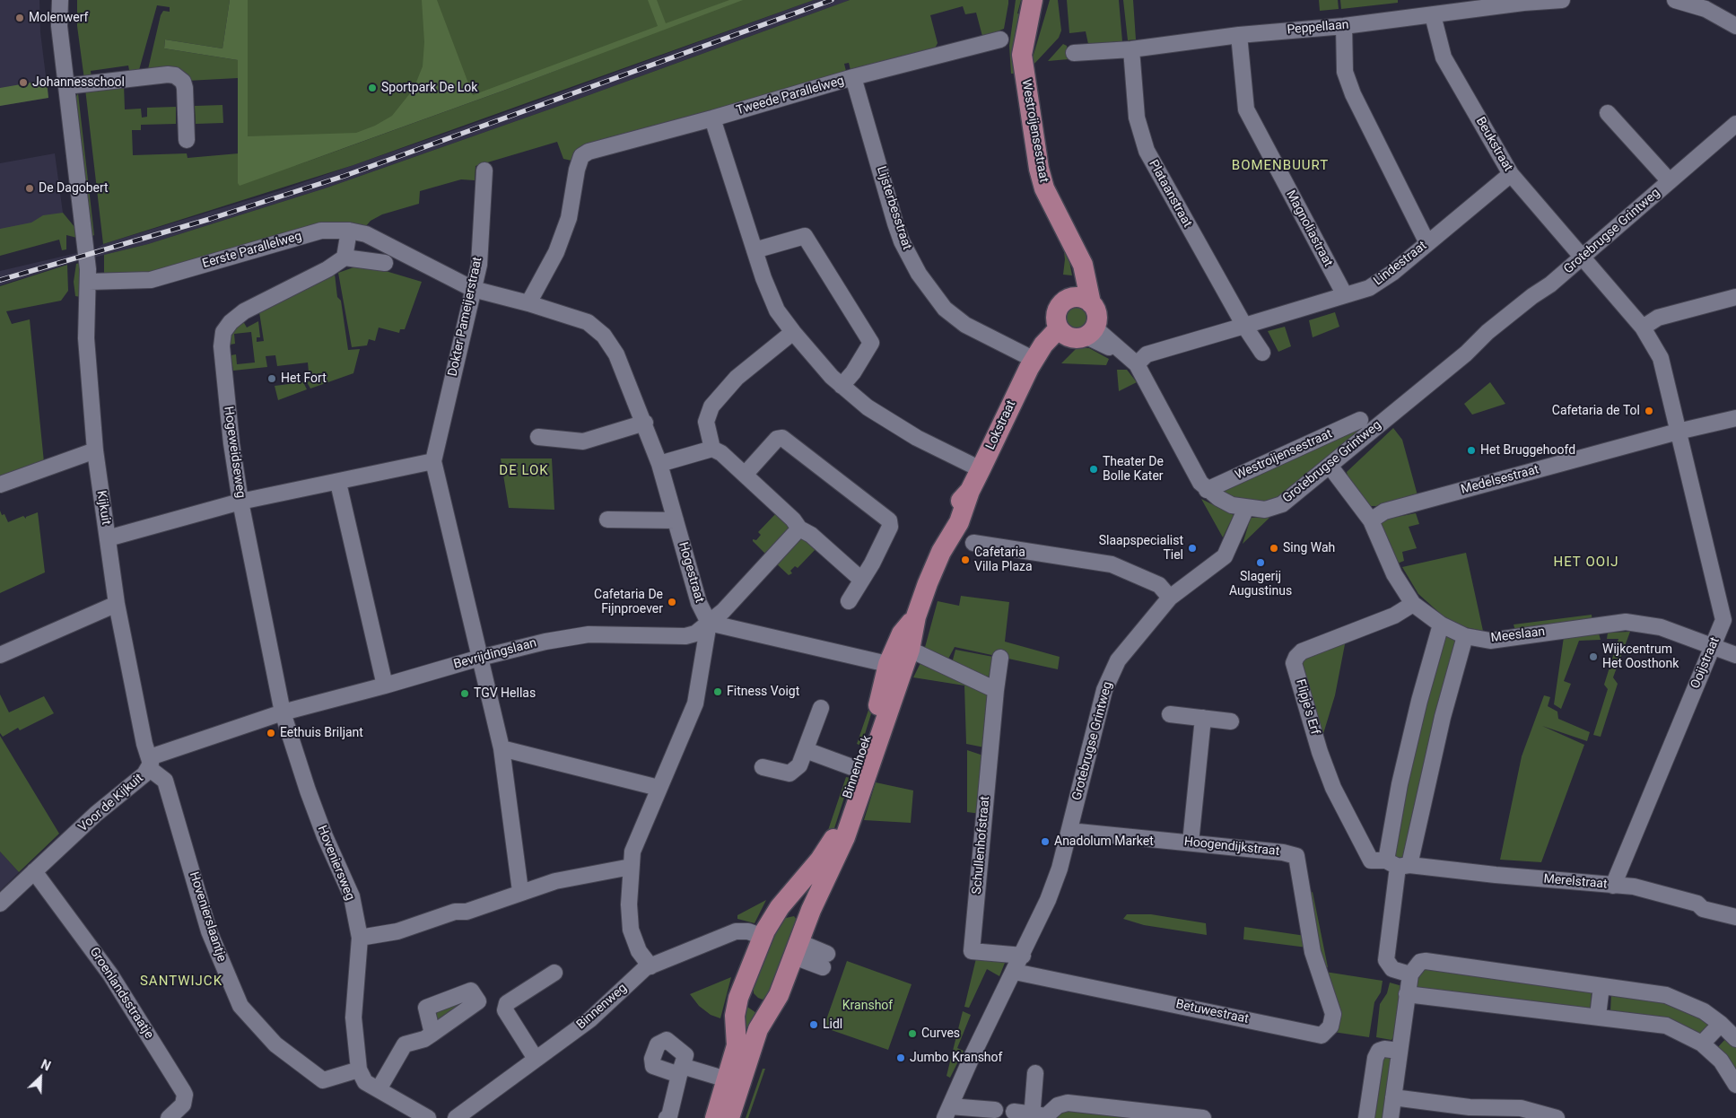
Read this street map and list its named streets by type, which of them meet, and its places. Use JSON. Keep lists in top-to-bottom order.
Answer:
{
  "streets": {
    "main road": ["Westroijensestraat", "Lokstraat", "Binnenhoek"],
    "street": [
      "Peppellaan",
      "Tweede Parallelweg",
      "Beukstraat",
      "Plataanstraat",
      "Lijsterbesstraat",
      "Magnoliastraat",
      "Grotebrugse Grintweg",
      "Eerste Parallelweg",
      "Lindestraat",
      "Dokter Pameijerstraat",
      "Hogeweidseweg",
      "Medelsestraat",
      "Kijkuit",
      "Hogestraat",
      "Meeslaan",
      "Bevrijdingslaan",
      "Ooijstraat",
      "Flipje's Erf",
      "Voor de Kijkuit",
      "Schullenhofstraat",
      "Hoogendijkstraat",
      "Hoveniersweg",
      "Merelstraat",
      "Hovenierslaantje",
      "Groenlandsstraatje",
      "Binnenweg",
      "Betuwestraat"
    ]
  },
  "crossings": [
    ["Peppellaan", "Beukstraat"],
    ["Peppellaan", "Plataanstraat"],
    ["Peppellaan", "Magnoliastraat"],
    ["Tweede Parallelweg", "Lijsterbesstraat"],
    ["Tweede Parallelweg", "Hogestraat"],
    ["Westroijensestraat", "Lokstraat"],
    ["Beukstraat", "Grotebrugse Grintweg"],
    ["Beukstraat", "Lindestraat"],
    ["Beukstraat", "Ooijstraat"],
    ["Plataanstraat", "Lindestraat"],
    ["Lijsterbesstraat", "Lokstraat"],
    ["Magnoliastraat", "Lindestraat"],
    ["Grotebrugse Grintweg", "Meeslaan"],
    ["Grotebrugse Grintweg", "Schullenhofstraat"],
    ["Grotebrugse Grintweg", "Hoogendijkstraat"],
    ["Grotebrugse Grintweg", "Betuwestraat"],
    ["Eerste Parallelweg", "Dokter Pameijerstraat"],
    ["Eerste Parallelweg", "Kijkuit"],
    ["Lokstraat", "Binnenhoek"],
    ["Hogeweidseweg", "Bevrijdingslaan"],
    ["Hogeweidseweg", "Voor de Kijkuit"],
    ["Hogeweidseweg", "Hoveniersweg"],
    ["Medelsestraat", "Meeslaan"],
    ["Medelsestraat", "Ooijstraat"],
    ["Kijkuit", "Voor de Kijkuit"],
    ["Kijkuit", "Hovenierslaantje"],
    ["Hogestraat", "Bevrijdingslaan"],
    ["Meeslaan", "Ooijstraat"],
    ["Meeslaan", "Flipje's Erf"],
    ["Bevrijdingslaan", "Voor de Kijkuit"],
    ["Bevrijdingslaan", "Hoveniersweg"],
    ["Ooijstraat", "Merelstraat"],
    ["Flipje's Erf", "Merelstraat"],
    ["Binnenhoek", "Binnenweg"],
    ["Voor de Kijkuit", "Hoveniersweg"],
    ["Voor de Kijkuit", "Hovenierslaantje"],
    ["Voor de Kijkuit", "Groenlandsstraatje"],
    ["Hoogendijkstraat", "Betuwestraat"],
    ["Hoveniersweg", "Hovenierslaantje"]
  ],
  "districts": [
    "BOMENBUURT",
    "DE LOK",
    "HET OOIJ",
    "SANTWIJCK"
  ],
  "parks": ["Kranshof"],
  "places": [
    "Molenwerf",
    "Johannesschool",
    "Sportpark De Lok",
    "De Dagobert",
    "Het Fort",
    "Cafetaria de Tol",
    "Het Bruggehoofd",
    "Theater De Bolle Kater",
    "Slaapspecialist Tiel",
    "Sing Wah",
    "Cafetaria Villa Plaza",
    "Slagerij Augustinus",
    "Cafetaria De Fijnproever",
    "Wijkcentrum Het Oosthonk",
    "Fitness Voigt",
    "TGV Hellas",
    "Eethuis Briljant",
    "Anadolum Market",
    "Lidl",
    "Curves",
    "Jumbo Kranshof"
  ],
  "north": "top right"
}
